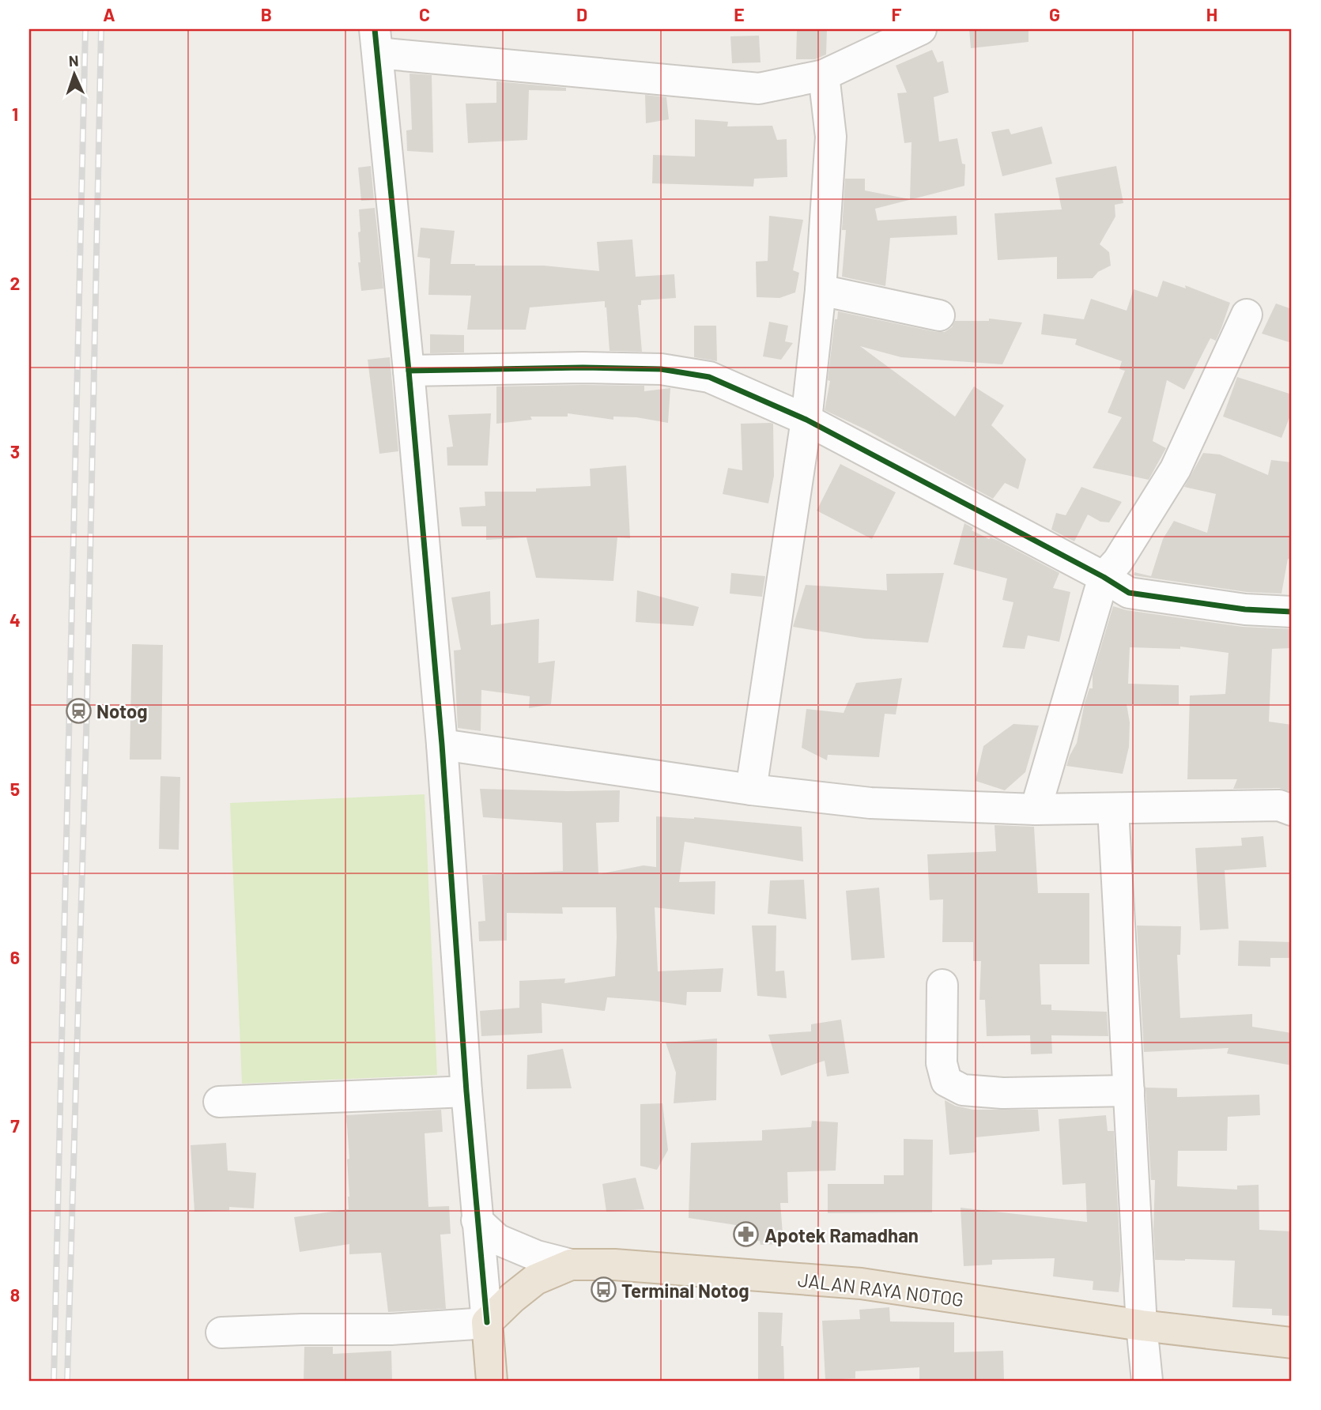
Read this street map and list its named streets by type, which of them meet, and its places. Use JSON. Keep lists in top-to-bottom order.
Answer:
{
  "streets": {
    "highway": ["JALAN RAYA NOTOG"]
  },
  "places": {
    "station": ["Notog"],
    "pharmacy": ["Apotek Ramadhan"],
    "bus stop": ["Terminal Notog"]
  },
  "north": "top",
  "grid": {
    "columns": [
      "A",
      "B",
      "C",
      "D",
      "E",
      "F",
      "G",
      "H"
    ],
    "rows": [
      "1",
      "2",
      "3",
      "4",
      "5",
      "6",
      "7",
      "8"
    ]
  }
}
